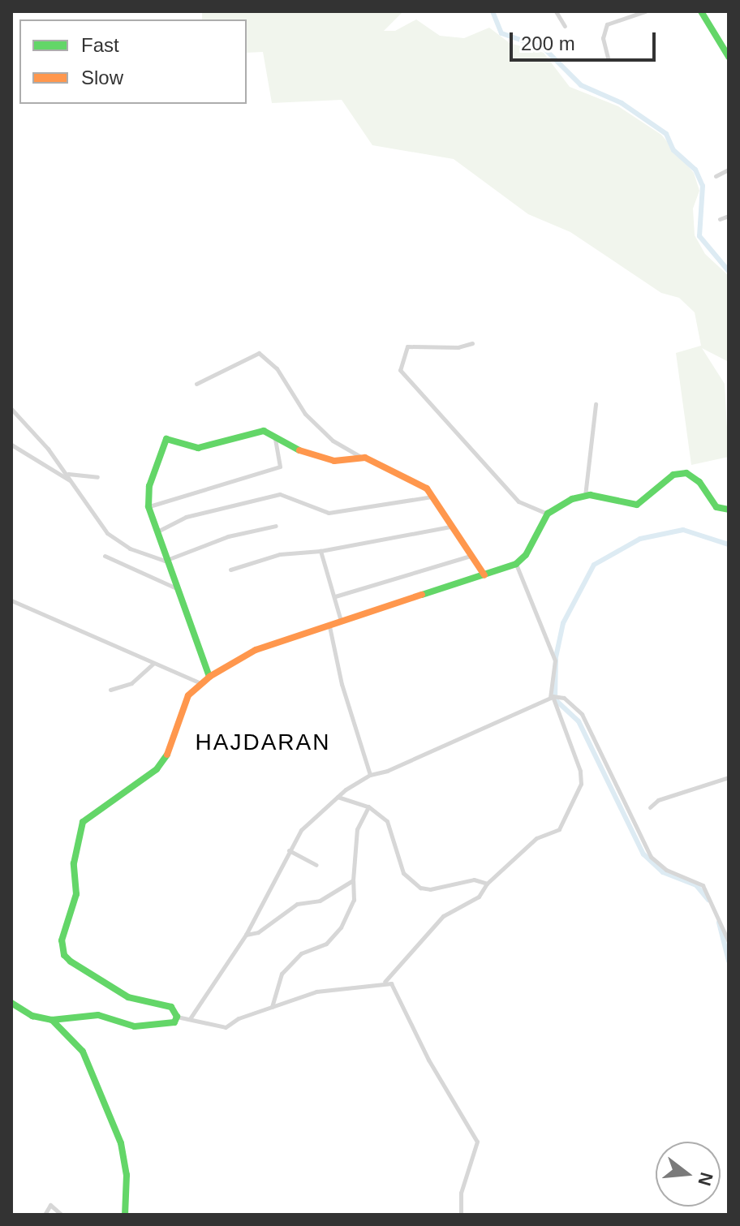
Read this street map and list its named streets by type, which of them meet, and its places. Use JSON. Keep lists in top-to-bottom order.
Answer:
{
  "districts": ["HAJDARAN"],
  "legend": ["Fast", "Slow"],
  "scale_bar": "200 m",
  "north": "right"
}
